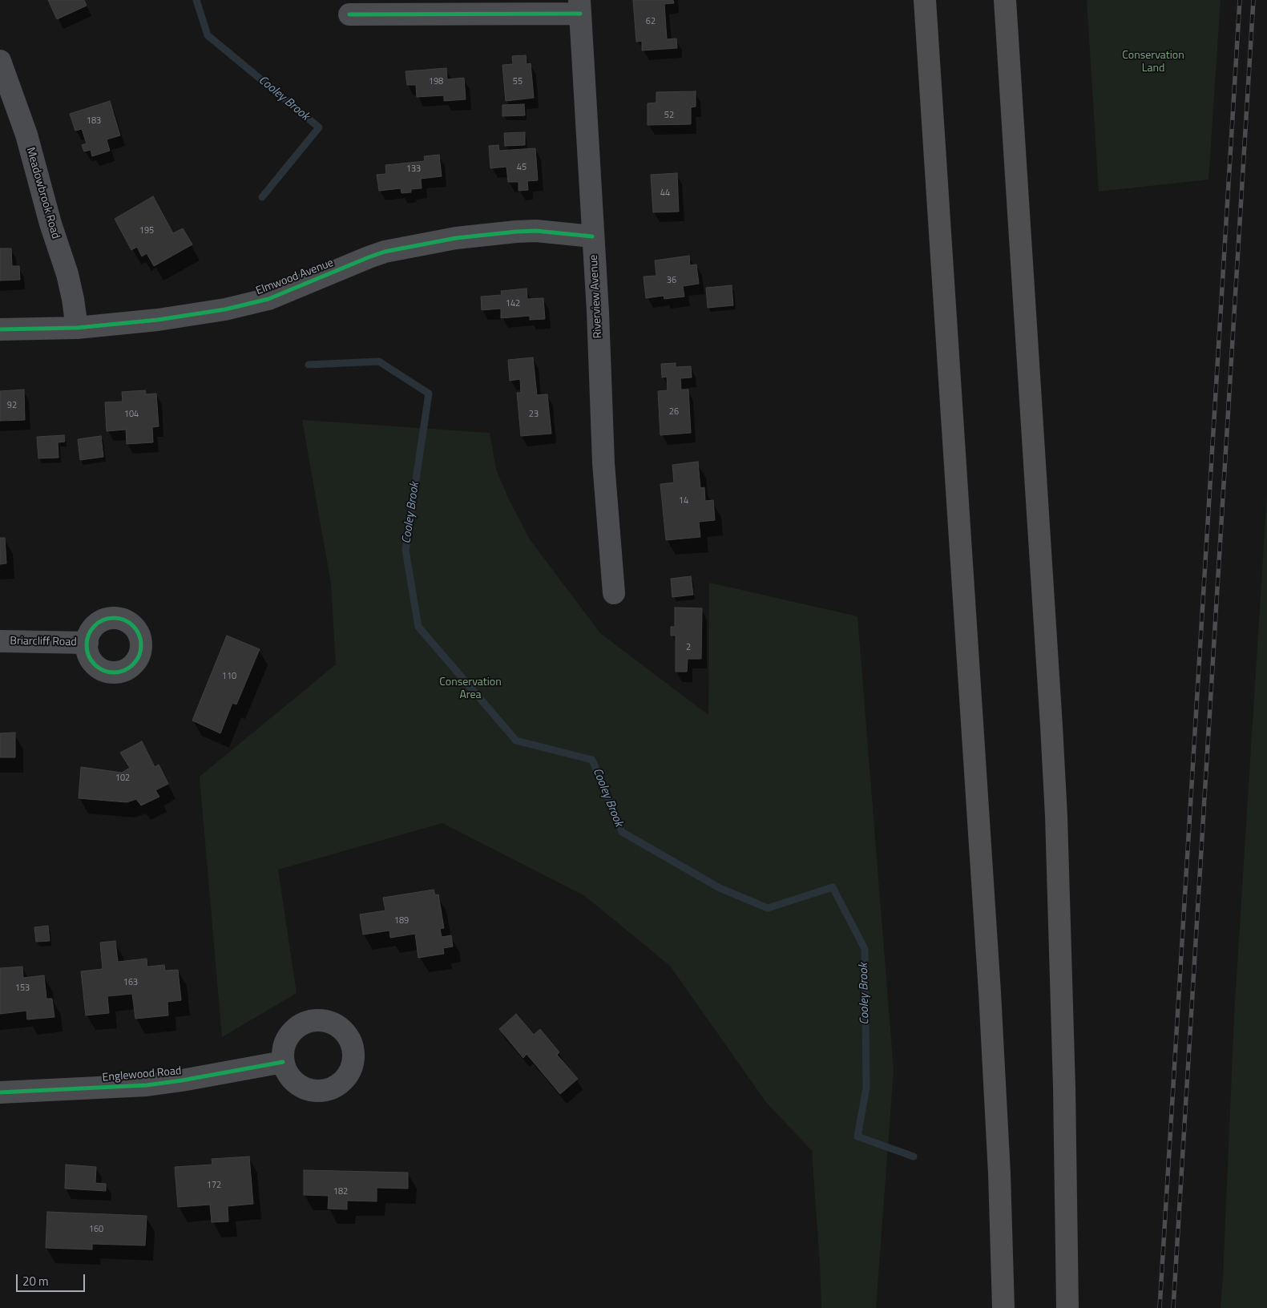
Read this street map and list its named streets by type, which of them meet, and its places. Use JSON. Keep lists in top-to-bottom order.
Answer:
{
  "streets": {
    "street": [
      "Meadowbrook Road",
      "Elmwood Avenue",
      "Riverview Avenue",
      "Briarcliff Road",
      "Englewood Road"
    ]
  },
  "crossings": [
    ["Meadowbrook Road", "Elmwood Avenue"],
    ["Elmwood Avenue", "Riverview Avenue"]
  ],
  "water": ["Cooley Brook"],
  "parks": ["Conservation Land", "Conservation Area"],
  "house_numbers": [
    "62",
    "198",
    "55",
    "52",
    "183",
    "45",
    "133",
    "44",
    "195",
    "36",
    "142",
    "92",
    "26",
    "104",
    "23",
    "14",
    "2",
    "110",
    "102",
    "189",
    "163",
    "153",
    "172",
    "182",
    "160"
  ],
  "scale_bar": "20 m"
}
